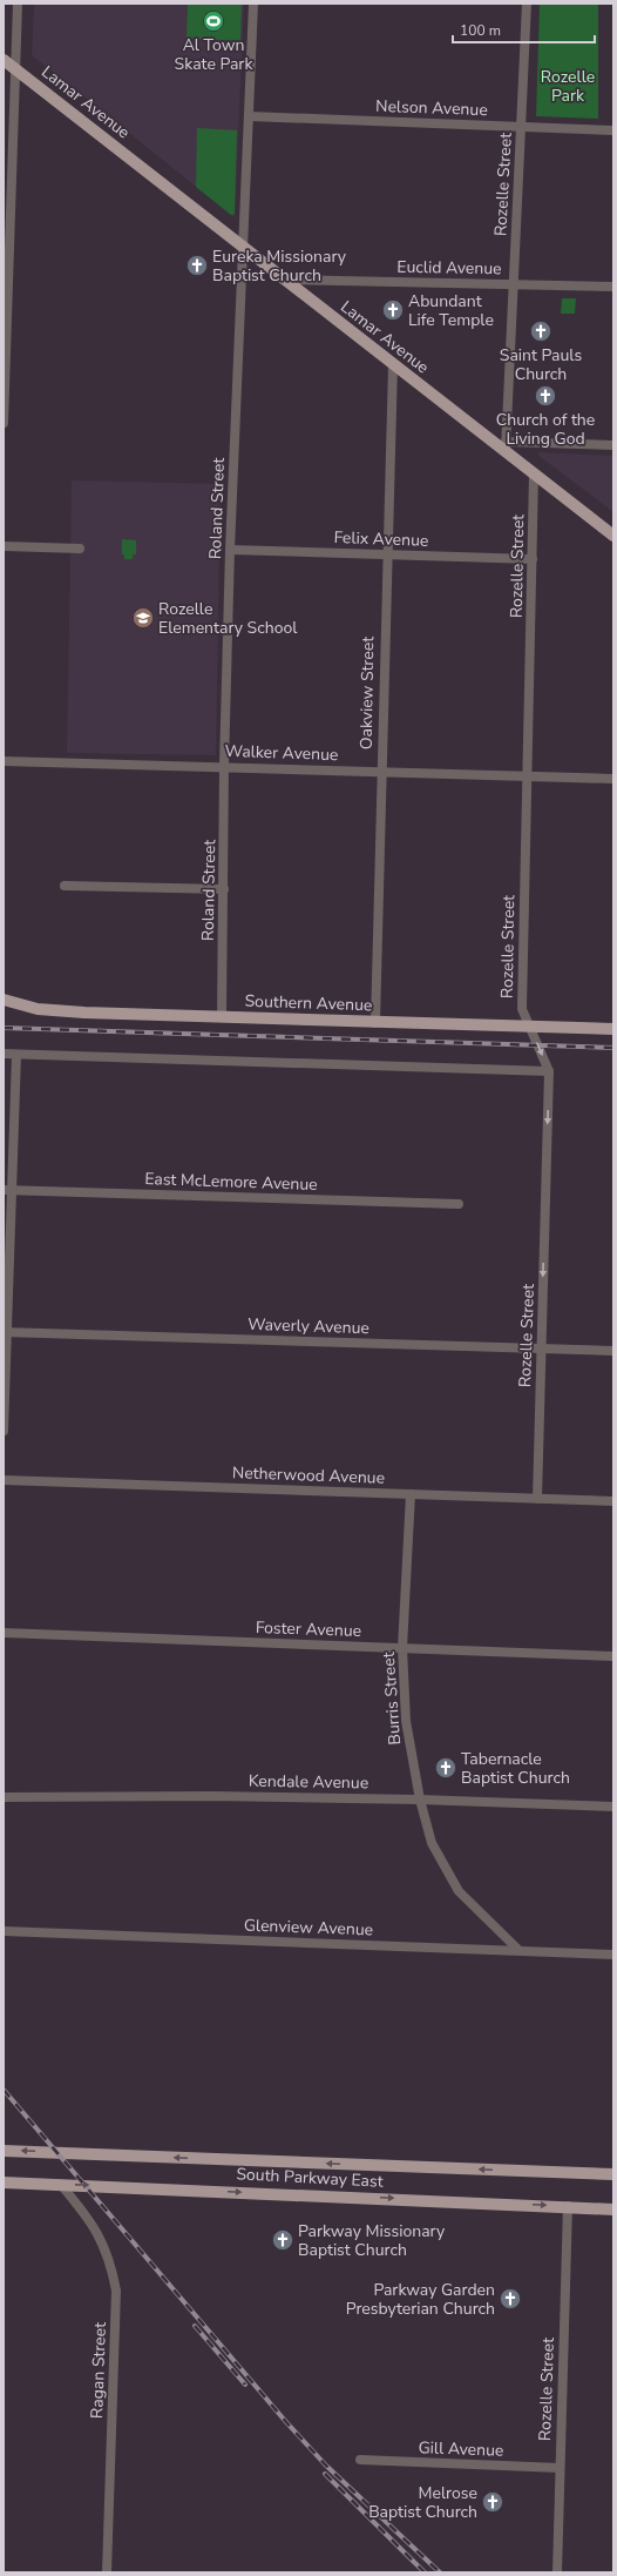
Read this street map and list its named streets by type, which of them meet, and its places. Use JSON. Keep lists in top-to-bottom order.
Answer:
{
  "streets": {
    "main road": ["Lamar Avenue", "Southern Avenue", "South Parkway East"],
    "street": [
      "Nelson Avenue",
      "Rozelle Street",
      "Euclid Avenue",
      "Roland Street",
      "Felix Avenue",
      "Oakview Street",
      "Walker Avenue",
      "East McLemore Avenue",
      "Waverly Avenue",
      "Netherwood Avenue",
      "Foster Avenue",
      "Burris Street",
      "Kendale Avenue",
      "Glenview Avenue",
      "Ragan Street",
      "Gill Avenue"
    ]
  },
  "crossings": [
    ["Lamar Avenue", "Rozelle Street"],
    ["Lamar Avenue", "Euclid Avenue"],
    ["Lamar Avenue", "Roland Street"],
    ["Lamar Avenue", "Oakview Street"],
    ["Nelson Avenue", "Rozelle Street"],
    ["Nelson Avenue", "Roland Street"],
    ["Rozelle Street", "Euclid Avenue"],
    ["Rozelle Street", "Felix Avenue"],
    ["Rozelle Street", "Walker Avenue"],
    ["Rozelle Street", "Southern Avenue"],
    ["Rozelle Street", "Waverly Avenue"],
    ["Rozelle Street", "Netherwood Avenue"],
    ["Rozelle Street", "South Parkway East"],
    ["Rozelle Street", "Gill Avenue"],
    ["Roland Street", "Felix Avenue"],
    ["Roland Street", "Walker Avenue"],
    ["Roland Street", "Southern Avenue"],
    ["Felix Avenue", "Oakview Street"],
    ["Oakview Street", "Walker Avenue"],
    ["Oakview Street", "Southern Avenue"],
    ["Netherwood Avenue", "Burris Street"],
    ["Foster Avenue", "Burris Street"],
    ["Burris Street", "Kendale Avenue"],
    ["Burris Street", "Glenview Avenue"],
    ["South Parkway East", "Ragan Street"]
  ],
  "parks": ["Rozelle Park"],
  "places": {
    "sports": ["Al Town Skate Park"],
    "church": [
      "Eureka Missionary Baptist Church",
      "Abundant Life Temple",
      "Saint Pauls Church",
      "Church of the Living God",
      "Tabernacle Baptist Church",
      "Parkway Missionary Baptist Church",
      "Parkway Garden Presbyterian Church",
      "Melrose Baptist Church"
    ],
    "school or university": ["Rozelle Elementary School"]
  },
  "scale_bar": "100 m"
}
